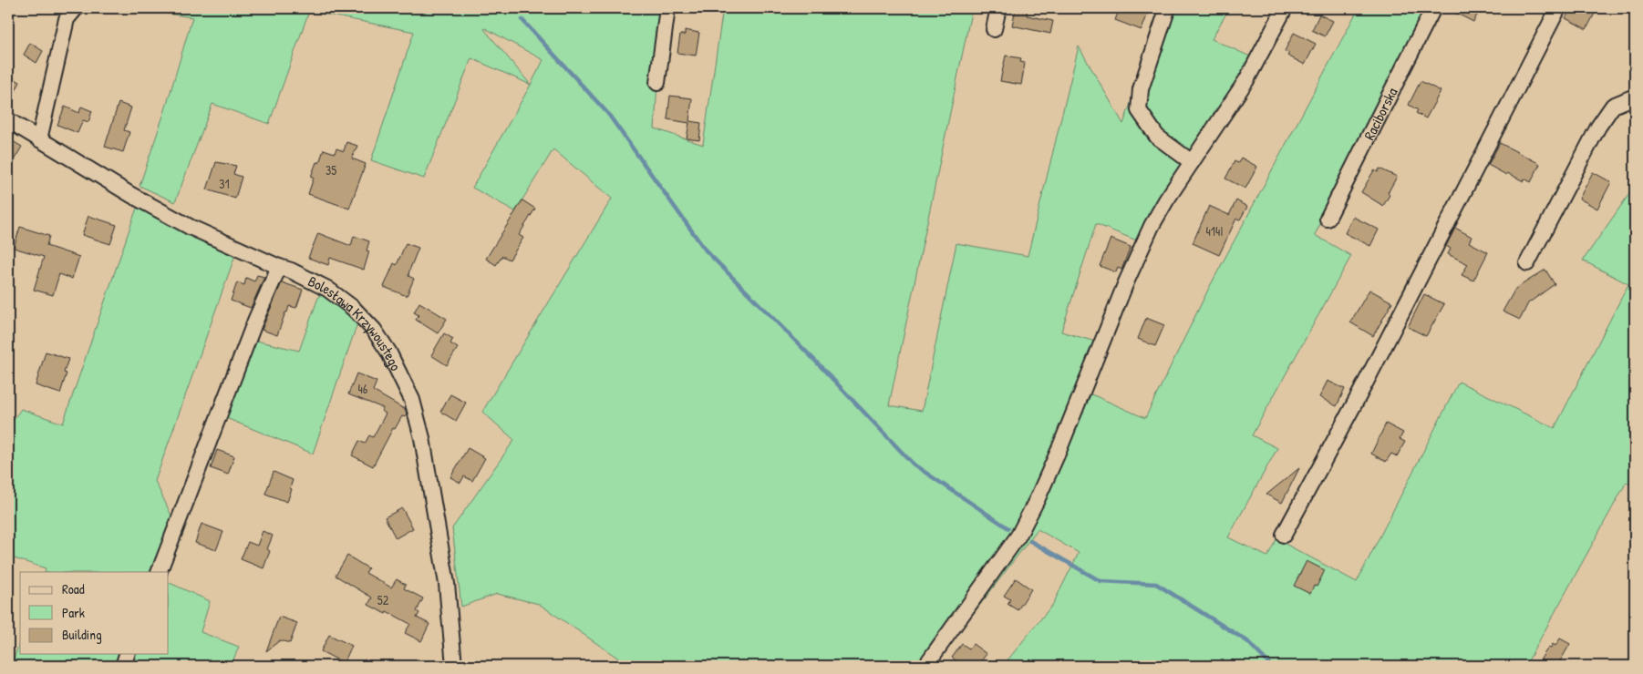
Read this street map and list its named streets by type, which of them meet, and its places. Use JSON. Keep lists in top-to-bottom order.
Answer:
{
  "streets": {
    "street": ["Raciborska", "Bolesława Krzywoustego"]
  },
  "house_numbers": [
    "35",
    "31",
    "414I",
    "46",
    "52"
  ],
  "legend": ["Road", "Park", "Building"]
}
